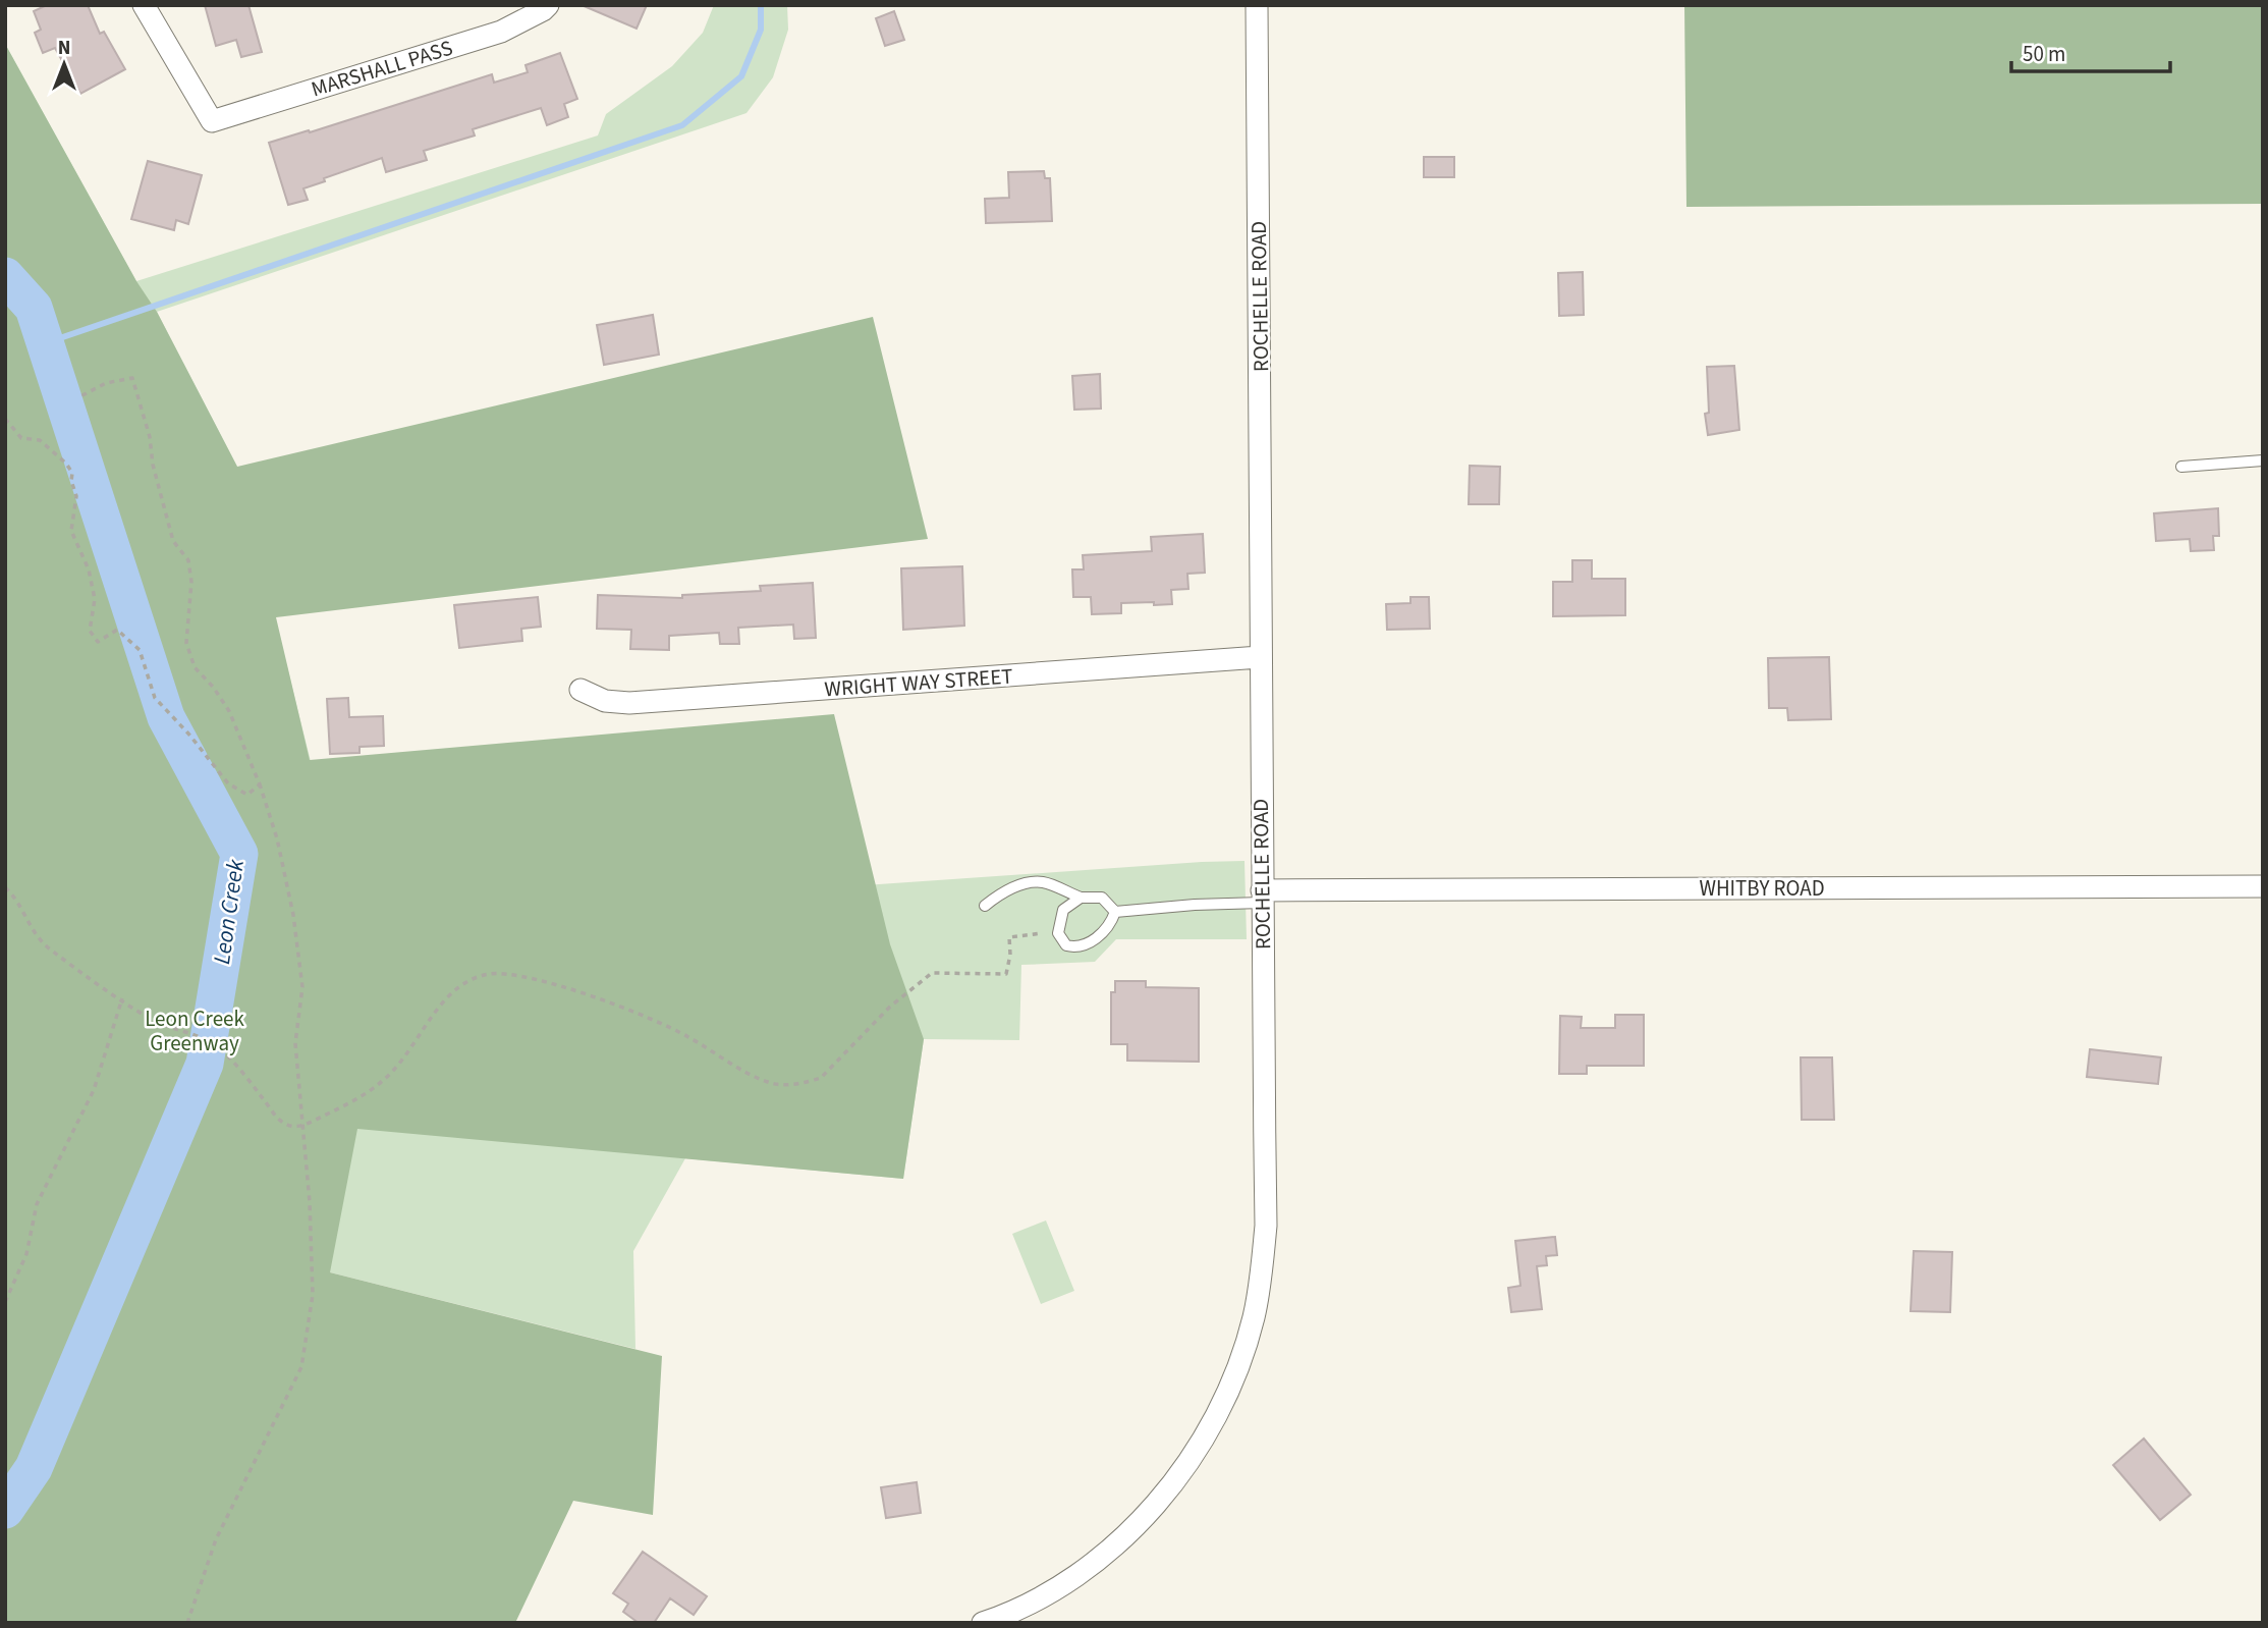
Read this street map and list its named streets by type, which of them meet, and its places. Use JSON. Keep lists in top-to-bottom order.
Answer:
{
  "streets": {
    "street": [
      "MARSHALL PASS",
      "ROCHELLE ROAD",
      "WRIGHT WAY STREET",
      "WHITBY ROAD"
    ]
  },
  "crossings": [
    ["ROCHELLE ROAD", "WRIGHT WAY STREET"],
    ["ROCHELLE ROAD", "WHITBY ROAD"]
  ],
  "water": ["Leon Creek"],
  "parks": ["Leon Creek Greenway"],
  "scale_bar": "50 m",
  "north": "top"
}
